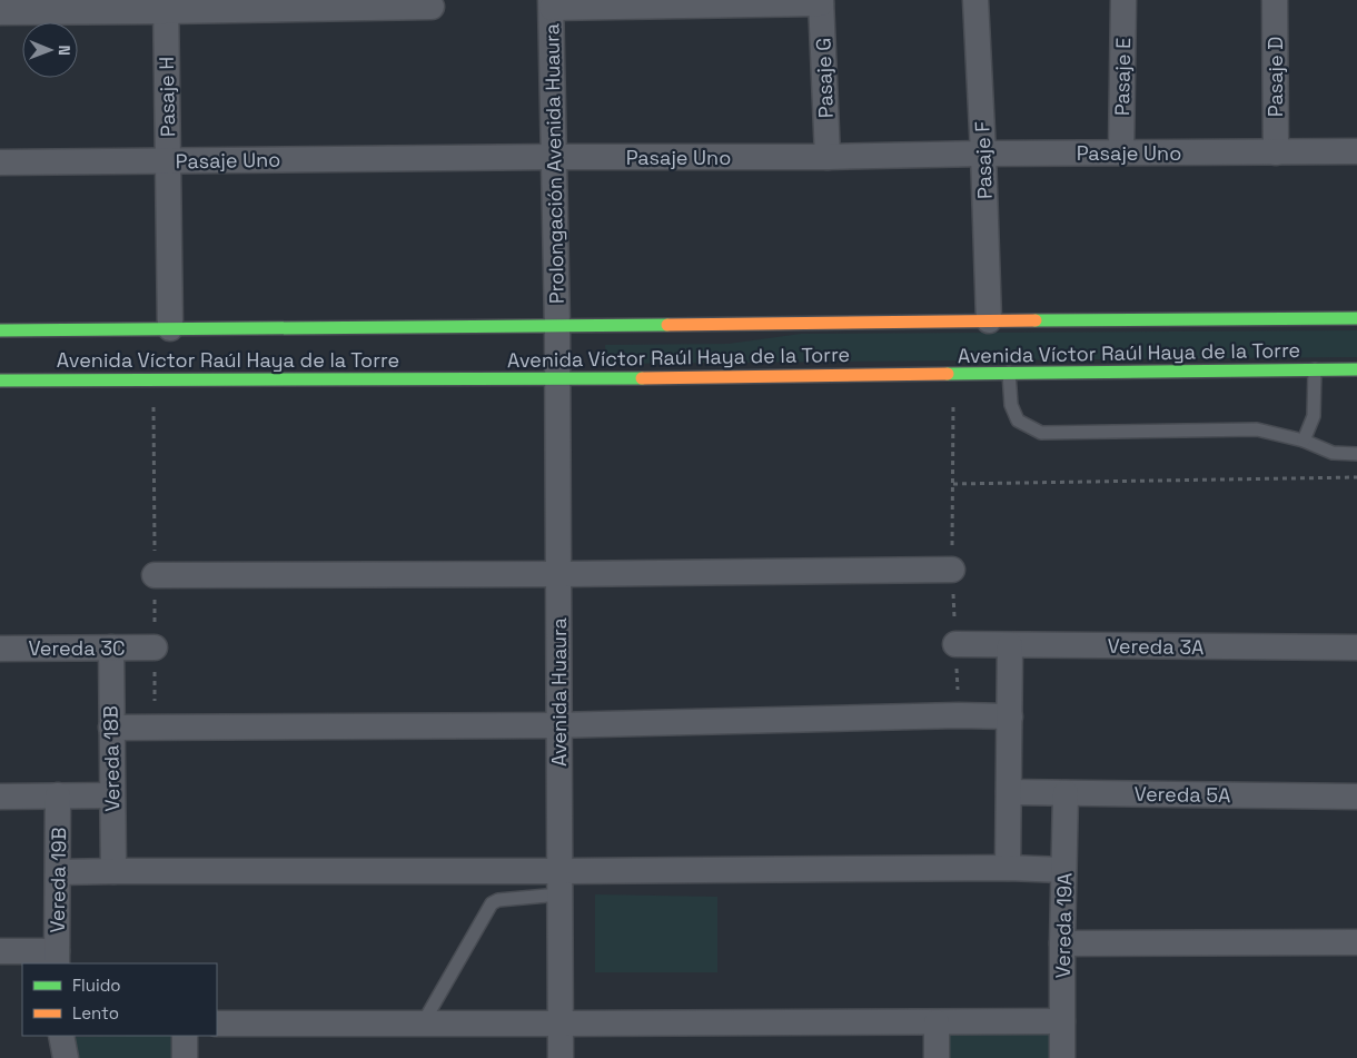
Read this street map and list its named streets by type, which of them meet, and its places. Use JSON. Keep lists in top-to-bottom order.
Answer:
{
  "streets": {
    "street": [
      "Pasaje E",
      "Pasaje D",
      "Pasaje G",
      "Pasaje H",
      "Pasaje Uno",
      "Pasaje F",
      "Prolongación Avenida Huaura",
      "Avenida Víctor Raúl Haya de la Torre",
      "Vereda 3A",
      "Vereda 3C",
      "Avenida Huaura",
      "Vereda 18B",
      "Vereda 5A",
      "Vereda 19B",
      "Vereda 19A"
    ]
  },
  "crossings": [
    ["Pasaje E", "Pasaje Uno"],
    ["Pasaje D", "Pasaje Uno"],
    ["Pasaje G", "Pasaje Uno"],
    ["Pasaje H", "Pasaje Uno"],
    ["Pasaje H", "Avenida Víctor Raúl Haya de la Torre"],
    ["Pasaje Uno", "Pasaje F"],
    ["Pasaje Uno", "Prolongación Avenida Huaura"],
    ["Pasaje F", "Avenida Víctor Raúl Haya de la Torre"],
    ["Prolongación Avenida Huaura", "Avenida Víctor Raúl Haya de la Torre"],
    ["Prolongación Avenida Huaura", "Avenida Huaura"],
    ["Avenida Víctor Raúl Haya de la Torre", "Avenida Huaura"],
    ["Vereda 3C", "Vereda 18B"],
    ["Vereda 5A", "Vereda 19A"]
  ],
  "legend": ["Fluido", "Lento"],
  "north": "right"
}
